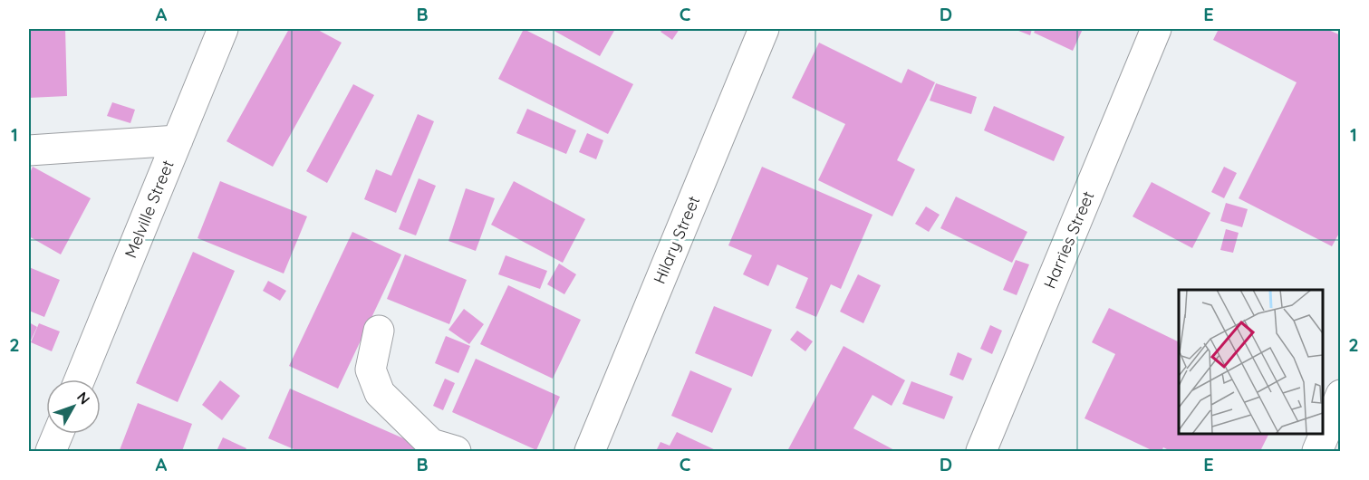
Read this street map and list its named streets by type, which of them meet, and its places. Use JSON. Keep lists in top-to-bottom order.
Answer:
{
  "streets": {
    "street": ["Melville Street", "Hilary Street", "Harries Street"]
  },
  "north": "top right",
  "grid": {
    "columns": [
      "A",
      "B",
      "C",
      "D",
      "E"
    ],
    "rows": ["1", "2"]
  }
}
